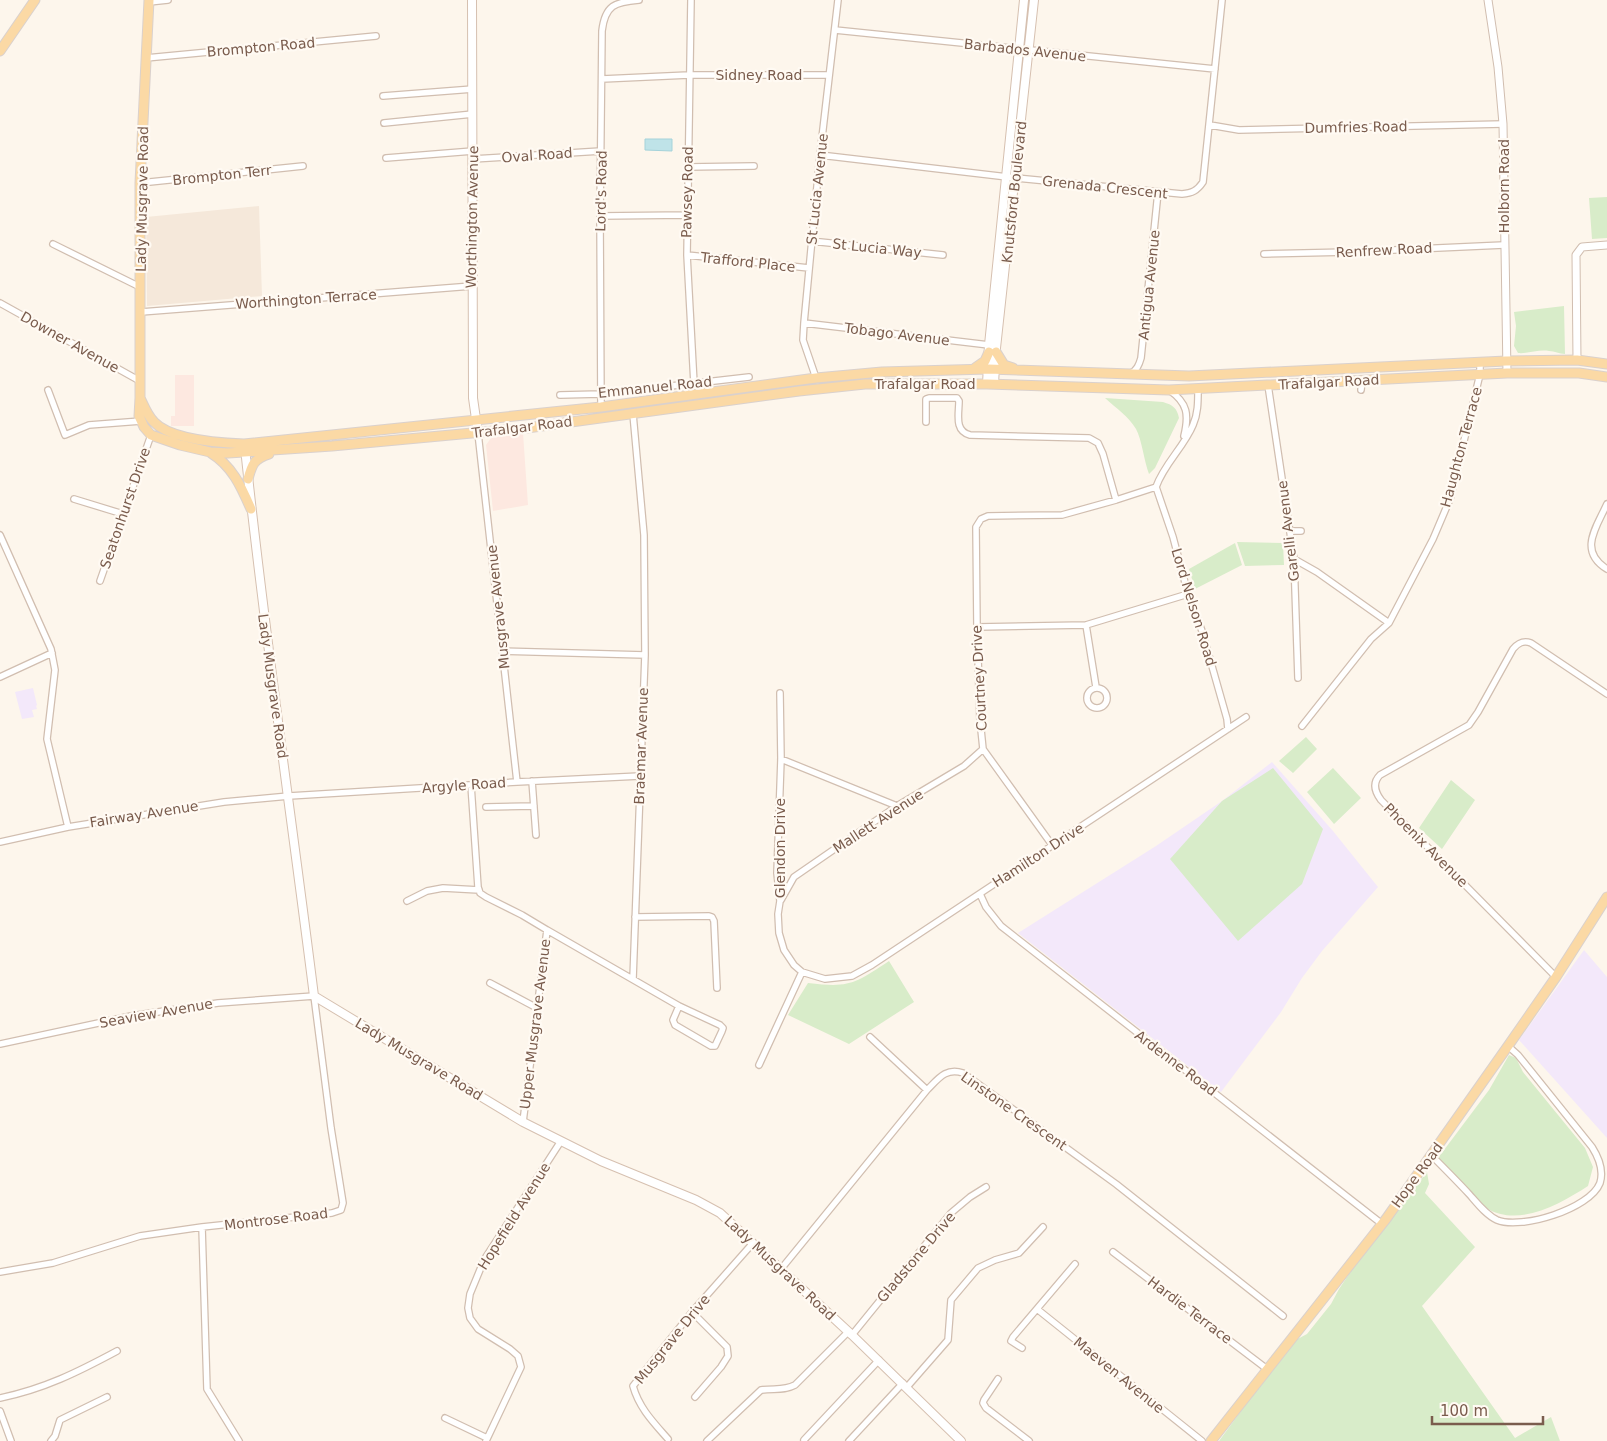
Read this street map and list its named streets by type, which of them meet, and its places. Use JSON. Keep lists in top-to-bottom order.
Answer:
{
  "streets": {
    "main road": [
      "Knutsford Boulevard",
      "Lady Musgrave Road",
      "Worthington Avenue",
      "Trafalgar Road",
      "Hope Road"
    ],
    "street": [
      "Brompton Road",
      "Barbados Avenue",
      "Sidney Road",
      "Dumfries Road",
      "Oval Road",
      "Brompton Terr",
      "Holborn Road",
      "Grenada Crescent",
      "St Lucia Avenue",
      "Lord's Road",
      "Pawsey Road",
      "St Lucia Way",
      "Renfrew Road",
      "Trafford Place",
      "Antigua Avenue",
      "Worthington Terrace",
      "Tobago Avenue",
      "Downer Avenue",
      "Emmanuel Road",
      "Haughton Terrace",
      "Seatonhurst Drive",
      "Garelli Avenue",
      "Musgrave Avenue",
      "Lord Nelson Road",
      "Courtney Drive",
      "Braemar Avenue",
      "Argyle Road",
      "Fairway Avenue",
      "Mallett Avenue",
      "Phoenix Avenue",
      "Glendon Drive",
      "Hamilton Drive",
      "Seaview Avenue",
      "Upper Musgrave Avenue",
      "Ardenne Road",
      "Linstone Crescent",
      "Hopefield Avenue",
      "Montrose Road",
      "Gladstone Drive",
      "Hardie Terrace",
      "Musgrave Drive",
      "Maeven Avenue"
    ]
  },
  "crossings": [
    ["Brompton Road", "Lady Musgrave Road"],
    ["Barbados Avenue", "Grenada Crescent"],
    ["Barbados Avenue", "St Lucia Avenue"],
    ["Barbados Avenue", "Knutsford Boulevard"],
    ["Sidney Road", "St Lucia Avenue"],
    ["Sidney Road", "Lord's Road"],
    ["Sidney Road", "Pawsey Road"],
    ["Dumfries Road", "Holborn Road"],
    ["Dumfries Road", "Grenada Crescent"],
    ["Oval Road", "Lord's Road"],
    ["Oval Road", "Worthington Avenue"],
    ["Brompton Terr", "Lady Musgrave Road"],
    ["Holborn Road", "Renfrew Road"],
    ["Holborn Road", "Trafalgar Road"],
    ["Grenada Crescent", "St Lucia Avenue"],
    ["Grenada Crescent", "Knutsford Boulevard"],
    ["Grenada Crescent", "Antigua Avenue"],
    ["St Lucia Avenue", "St Lucia Way"],
    ["St Lucia Avenue", "Trafford Place"],
    ["St Lucia Avenue", "Tobago Avenue"],
    ["St Lucia Avenue", "Trafalgar Road"],
    ["Lord's Road", "Trafalgar Road"],
    ["Lord's Road", "Emmanuel Road"],
    ["Pawsey Road", "Trafford Place"],
    ["Pawsey Road", "Emmanuel Road"],
    ["Knutsford Boulevard", "Tobago Avenue"],
    ["Knutsford Boulevard", "Trafalgar Road"],
    ["Lady Musgrave Road", "Worthington Terrace"],
    ["Lady Musgrave Road", "Downer Avenue"],
    ["Lady Musgrave Road", "Trafalgar Road"],
    ["Lady Musgrave Road", "Argyle Road"],
    ["Lady Musgrave Road", "Fairway Avenue"],
    ["Lady Musgrave Road", "Seaview Avenue"],
    ["Lady Musgrave Road", "Upper Musgrave Avenue"],
    ["Lady Musgrave Road", "Linstone Crescent"],
    ["Lady Musgrave Road", "Hopefield Avenue"],
    ["Lady Musgrave Road", "Montrose Road"],
    ["Lady Musgrave Road", "Gladstone Drive"],
    ["Lady Musgrave Road", "Musgrave Drive"],
    ["Worthington Avenue", "Worthington Terrace"],
    ["Worthington Avenue", "Trafalgar Road"],
    ["Worthington Avenue", "Musgrave Avenue"],
    ["Antigua Avenue", "Trafalgar Road"],
    ["Trafalgar Road", "Haughton Terrace"],
    ["Trafalgar Road", "Garelli Avenue"],
    ["Trafalgar Road", "Musgrave Avenue"],
    ["Trafalgar Road", "Braemar Avenue"],
    ["Musgrave Avenue", "Argyle Road"],
    ["Lord Nelson Road", "Hamilton Drive"],
    ["Courtney Drive", "Mallett Avenue"],
    ["Courtney Drive", "Hamilton Drive"],
    ["Braemar Avenue", "Argyle Road"],
    ["Argyle Road", "Fairway Avenue"],
    ["Mallett Avenue", "Glendon Drive"],
    ["Phoenix Avenue", "Hope Road"],
    ["Glendon Drive", "Hamilton Drive"],
    ["Hamilton Drive", "Ardenne Road"],
    ["Seaview Avenue", "Montrose Road"],
    ["Ardenne Road", "Hope Road"],
    ["Hope Road", "Hardie Terrace"]
  ],
  "scale_bar": "100 m"
}
